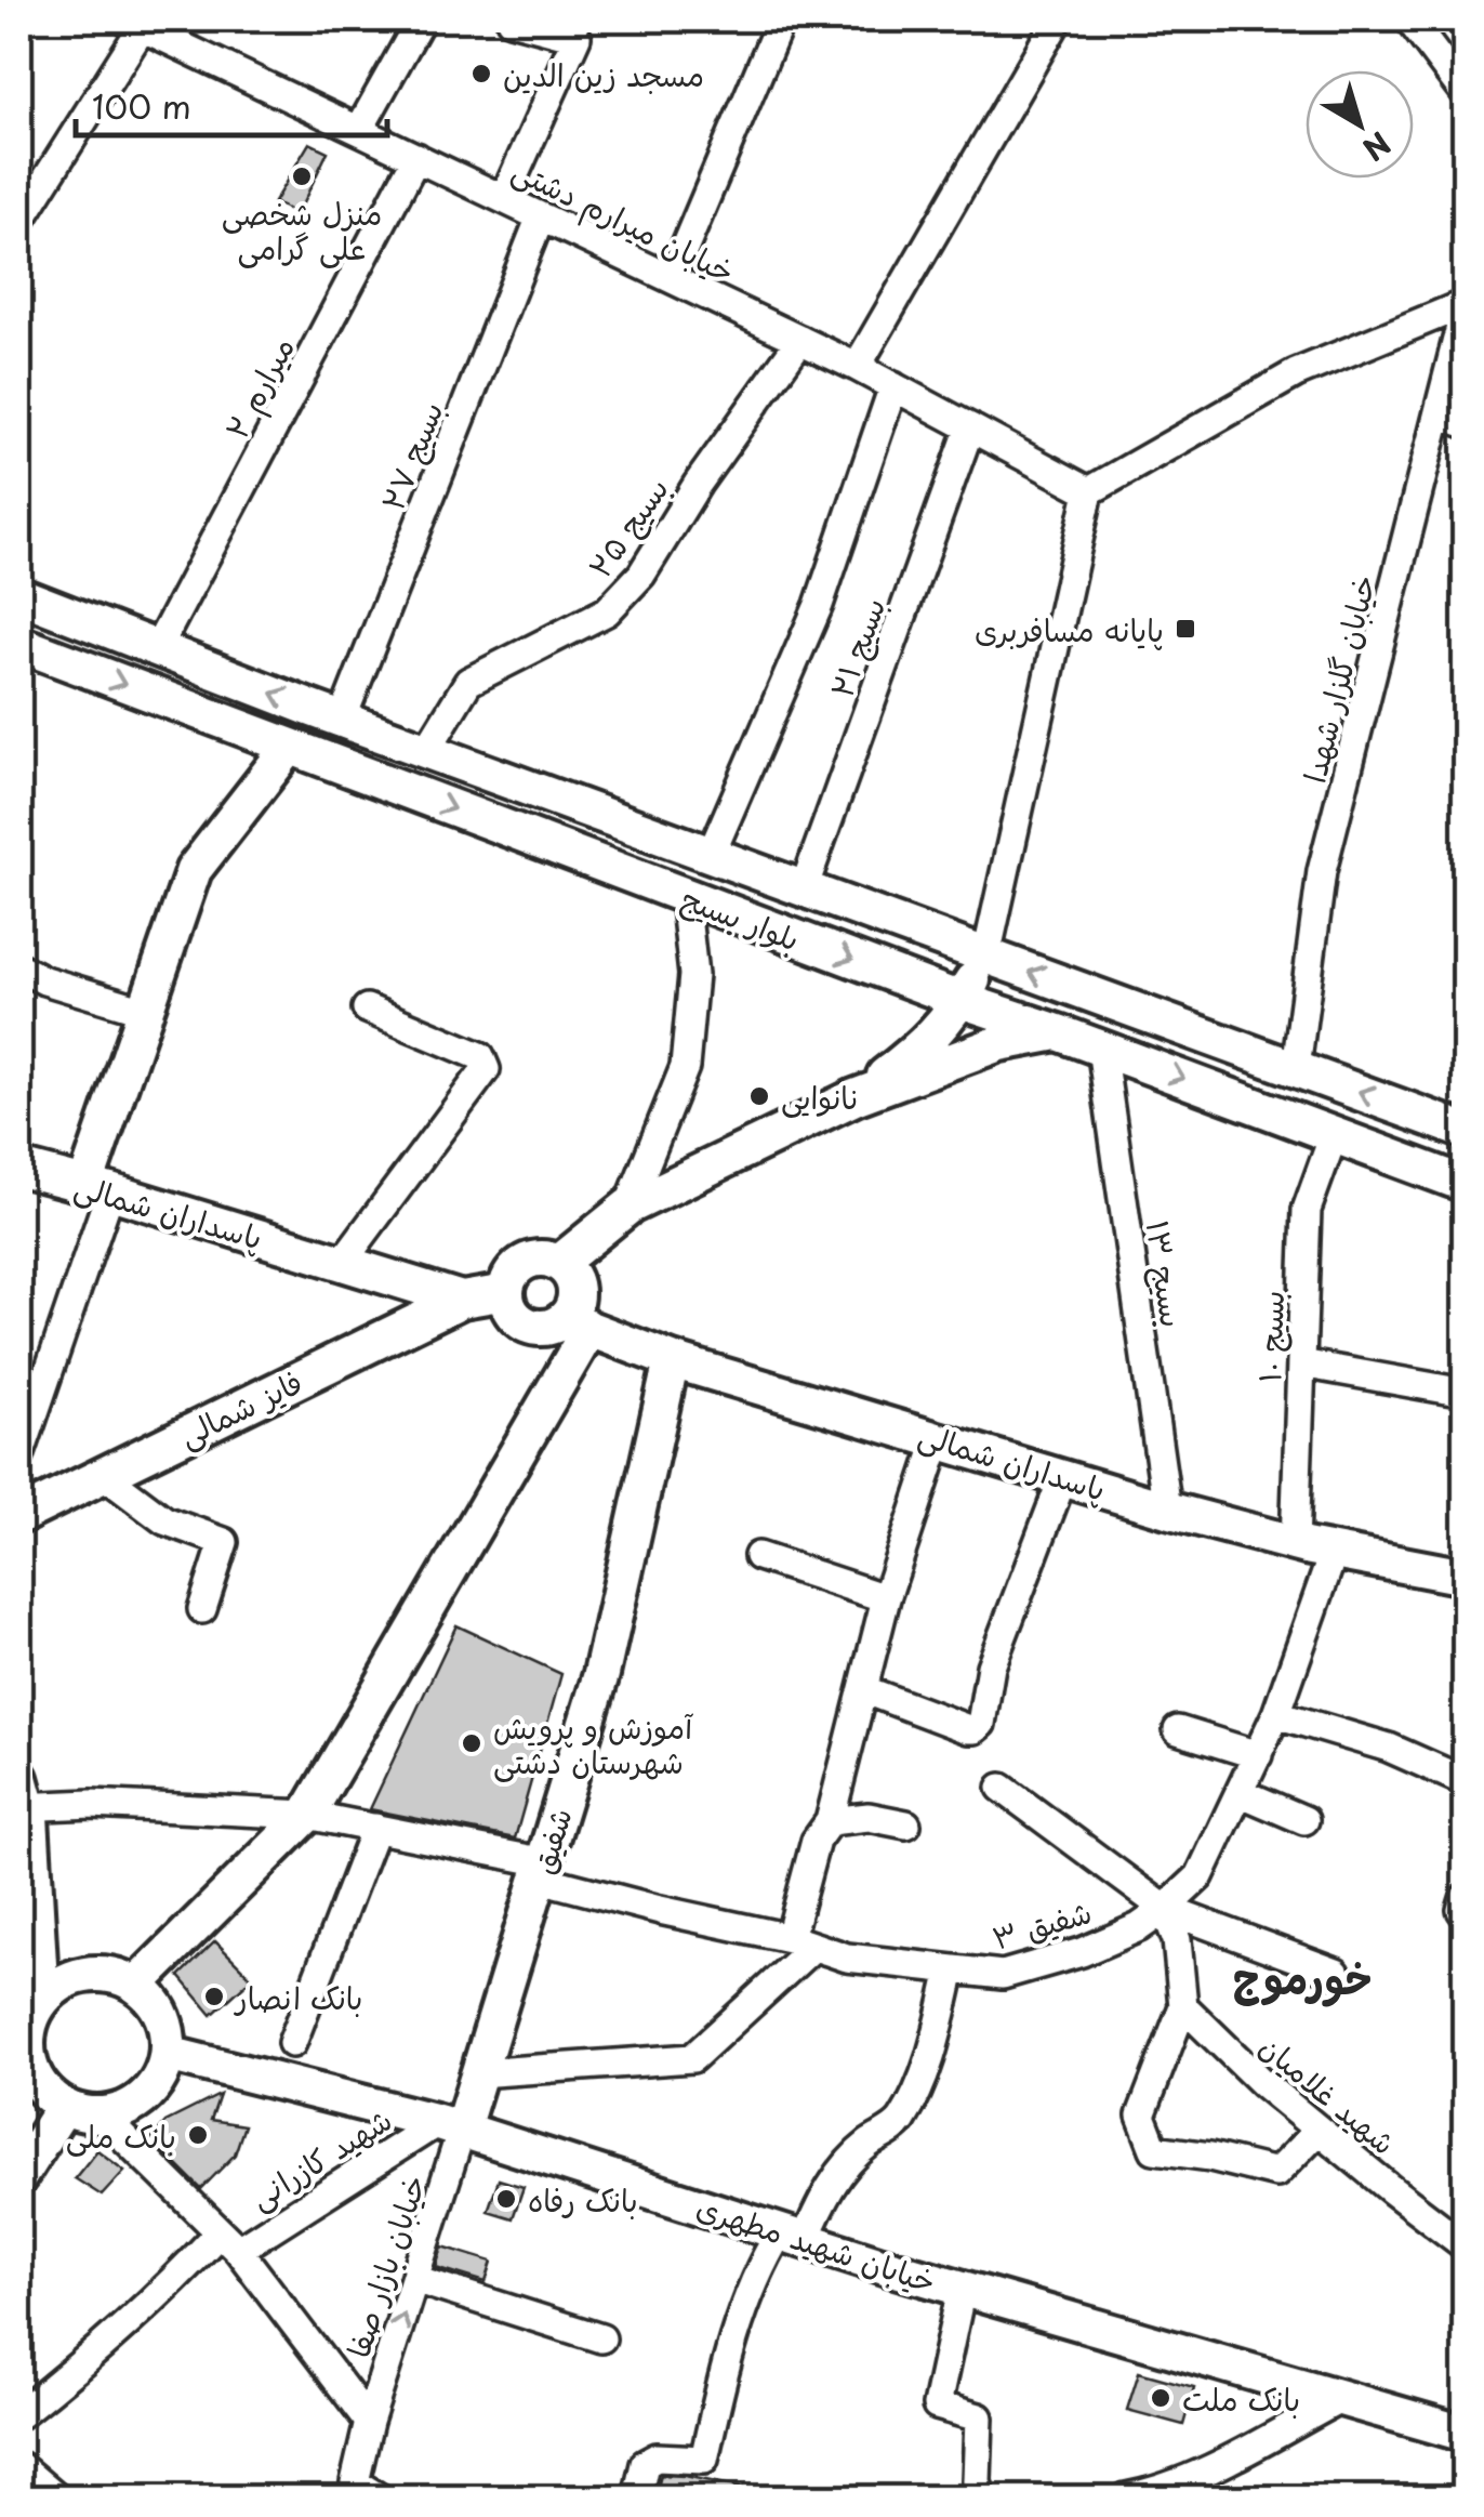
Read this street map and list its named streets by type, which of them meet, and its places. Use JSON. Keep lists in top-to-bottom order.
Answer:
{
  "streets": {
    "main road": [
      "بلوار بسیج",
      "پاسداران شمالی",
      "فایز شمالی",
      "شفیق",
      "خیابان شهید مطهری"
    ],
    "street": [
      "خیابان میرارم دشتی",
      "میرارم ۲",
      "بسیج ۲۷",
      "بسیج ۲۵",
      "بسیج ۲۱",
      "خیابان گلزار شهدا",
      "بسیج ۱۳",
      "بسیج ۱۰",
      "شفیق ۳",
      "شهید غلامیان",
      "شهید کازرانی",
      "خیابان بازار صفا"
    ]
  },
  "crossings": [
    ["خیابان میرارم دشتی", "میرارم ۲"],
    ["خیابان میرارم دشتی", "بسیج ۲۷"],
    ["خیابان میرارم دشتی", "بسیج ۲۵"],
    ["خیابان میرارم دشتی", "بسیج ۲۱"],
    ["میرارم ۲", "بلوار بسیج"],
    ["بسیج ۲۷", "بلوار بسیج"],
    ["بسیج ۲۵", "بلوار بسیج"],
    ["بسیج ۲۱", "بلوار بسیج"],
    ["خیابان گلزار شهدا", "بلوار بسیج"],
    ["بلوار بسیج", "بسیج ۱۳"],
    ["بلوار بسیج", "بسیج ۱۰"],
    ["پاسداران شمالی", "بسیج ۱۳"],
    ["پاسداران شمالی", "بسیج ۱۰"],
    ["پاسداران شمالی", "فایز شمالی"],
    ["پاسداران شمالی", "شفیق"],
    ["پاسداران شمالی", "شفیق ۳"],
    ["شفیق", "شفیق ۳"],
    ["شفیق", "شهید کازرانی"],
    ["شفیق", "خیابان شهید مطهری"],
    ["شفیق", "خیابان بازار صفا"],
    ["شهید کازرانی", "خیابان شهید مطهری"],
    ["شهید کازرانی", "خیابان بازار صفا"],
    ["خیابان شهید مطهری", "خیابان بازار صفا"]
  ],
  "one_way": ["خیابان بازار صفا"],
  "districts": ["خورموج"],
  "places": {
    "other": [
      "مسجد زین الدین",
      "منزل شخصی علی گرامی",
      "نانوایی",
      "آموزش و پرویش شهرستان دشتی",
      "بانک انصار",
      "بانک ملی",
      "بانک رفاه",
      "بانک ملت"
    ],
    "transit": ["پایانه مسافربری"]
  },
  "scale_bar": "100 m",
  "north": "bottom right"
}
